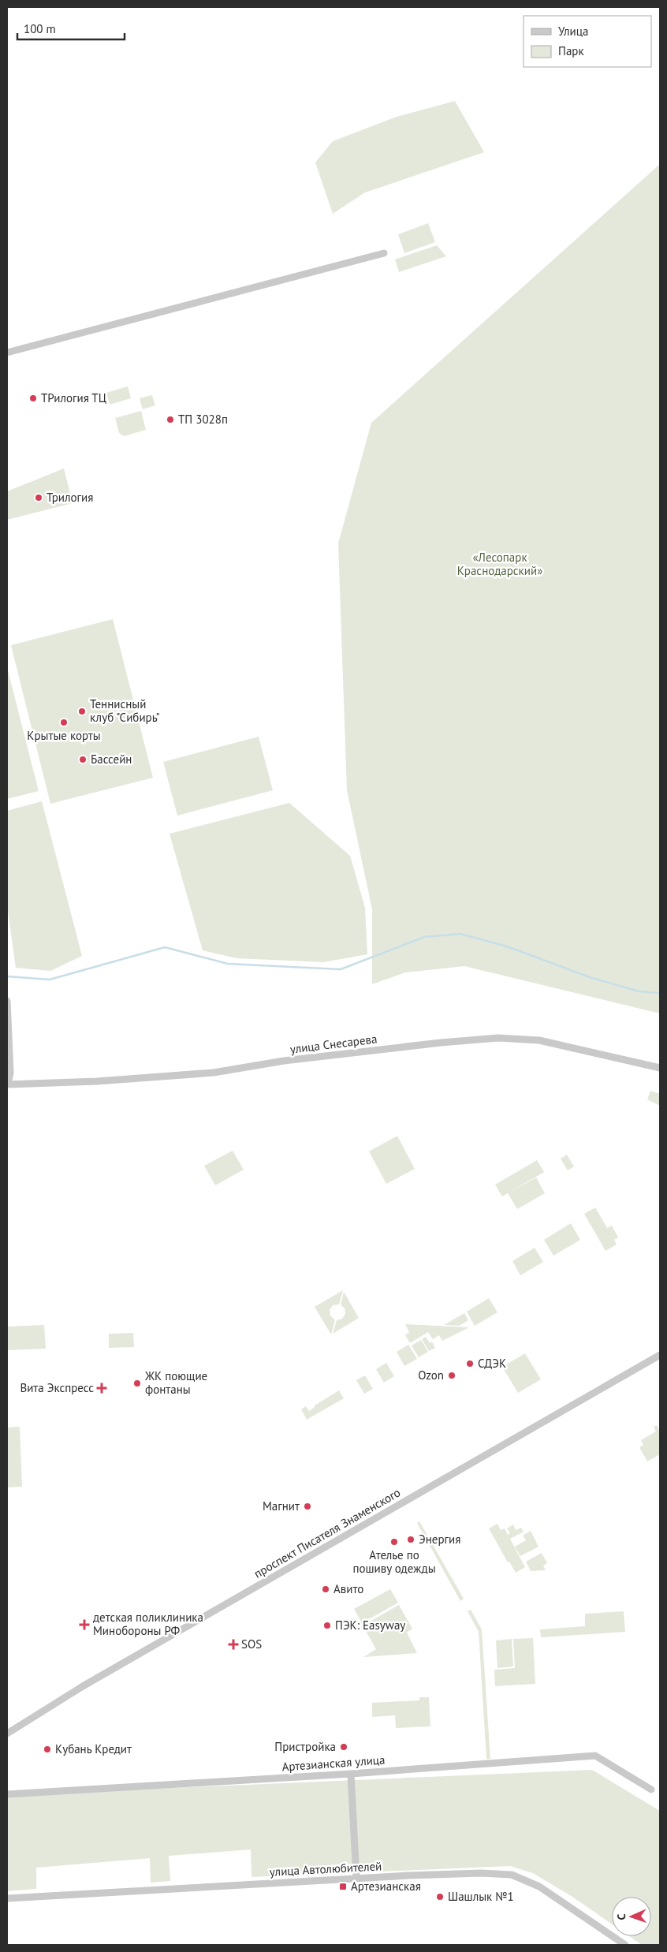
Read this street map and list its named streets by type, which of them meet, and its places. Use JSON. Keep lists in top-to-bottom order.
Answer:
{
  "streets": {
    "street": [
      "улица Снесарева",
      "проспект Писателя Знаменского",
      "Артезианская улица",
      "улица Автолюбителей"
    ]
  },
  "parks": ["«Лесопарк Краснодарский»"],
  "places": {
    "other": [
      "ТРилогия ТЦ",
      "ТП 3028п",
      "Трилогия",
      "Теннисный клуб \"Сибирь\"",
      "Крытые корты",
      "Бассейн",
      "СДЭК",
      "Ozon",
      "ЖК поющие фонтаны",
      "Магнит",
      "Энергия",
      "Ателье по пошиву одежды",
      "Авито",
      "ПЭК: Easyway",
      "Пристройка",
      "Кубань Кредит",
      "Шашлык №1"
    ],
    "health": ["Вита Экспресс", "детская поликлиника Минобороны РФ", "SOS"],
    "transit": ["Артезианская"]
  },
  "legend": ["Улица", "Парк"],
  "scale_bar": "100 m",
  "north": "left"
}
